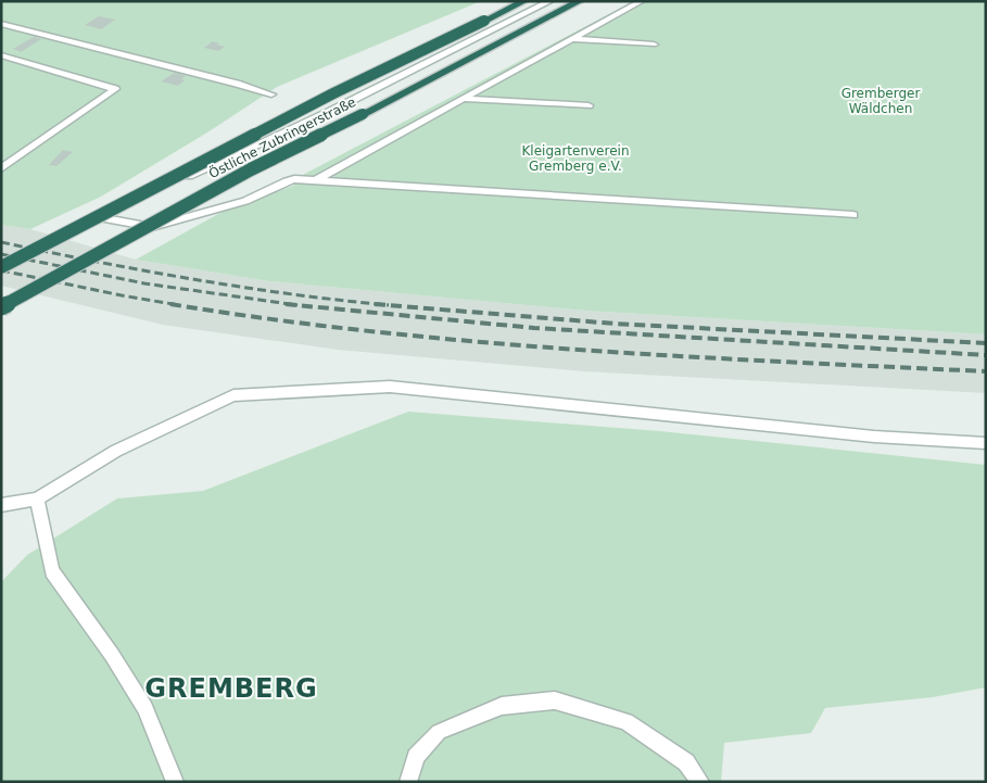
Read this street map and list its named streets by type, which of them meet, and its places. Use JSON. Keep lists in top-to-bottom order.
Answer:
{
  "streets": {
    "highway": ["Östliche Zubringerstraße"]
  },
  "districts": ["GREMBERG"],
  "parks": ["Gremberger Wäldchen", "Kleigartenverein Gremberg e.V."]
}
